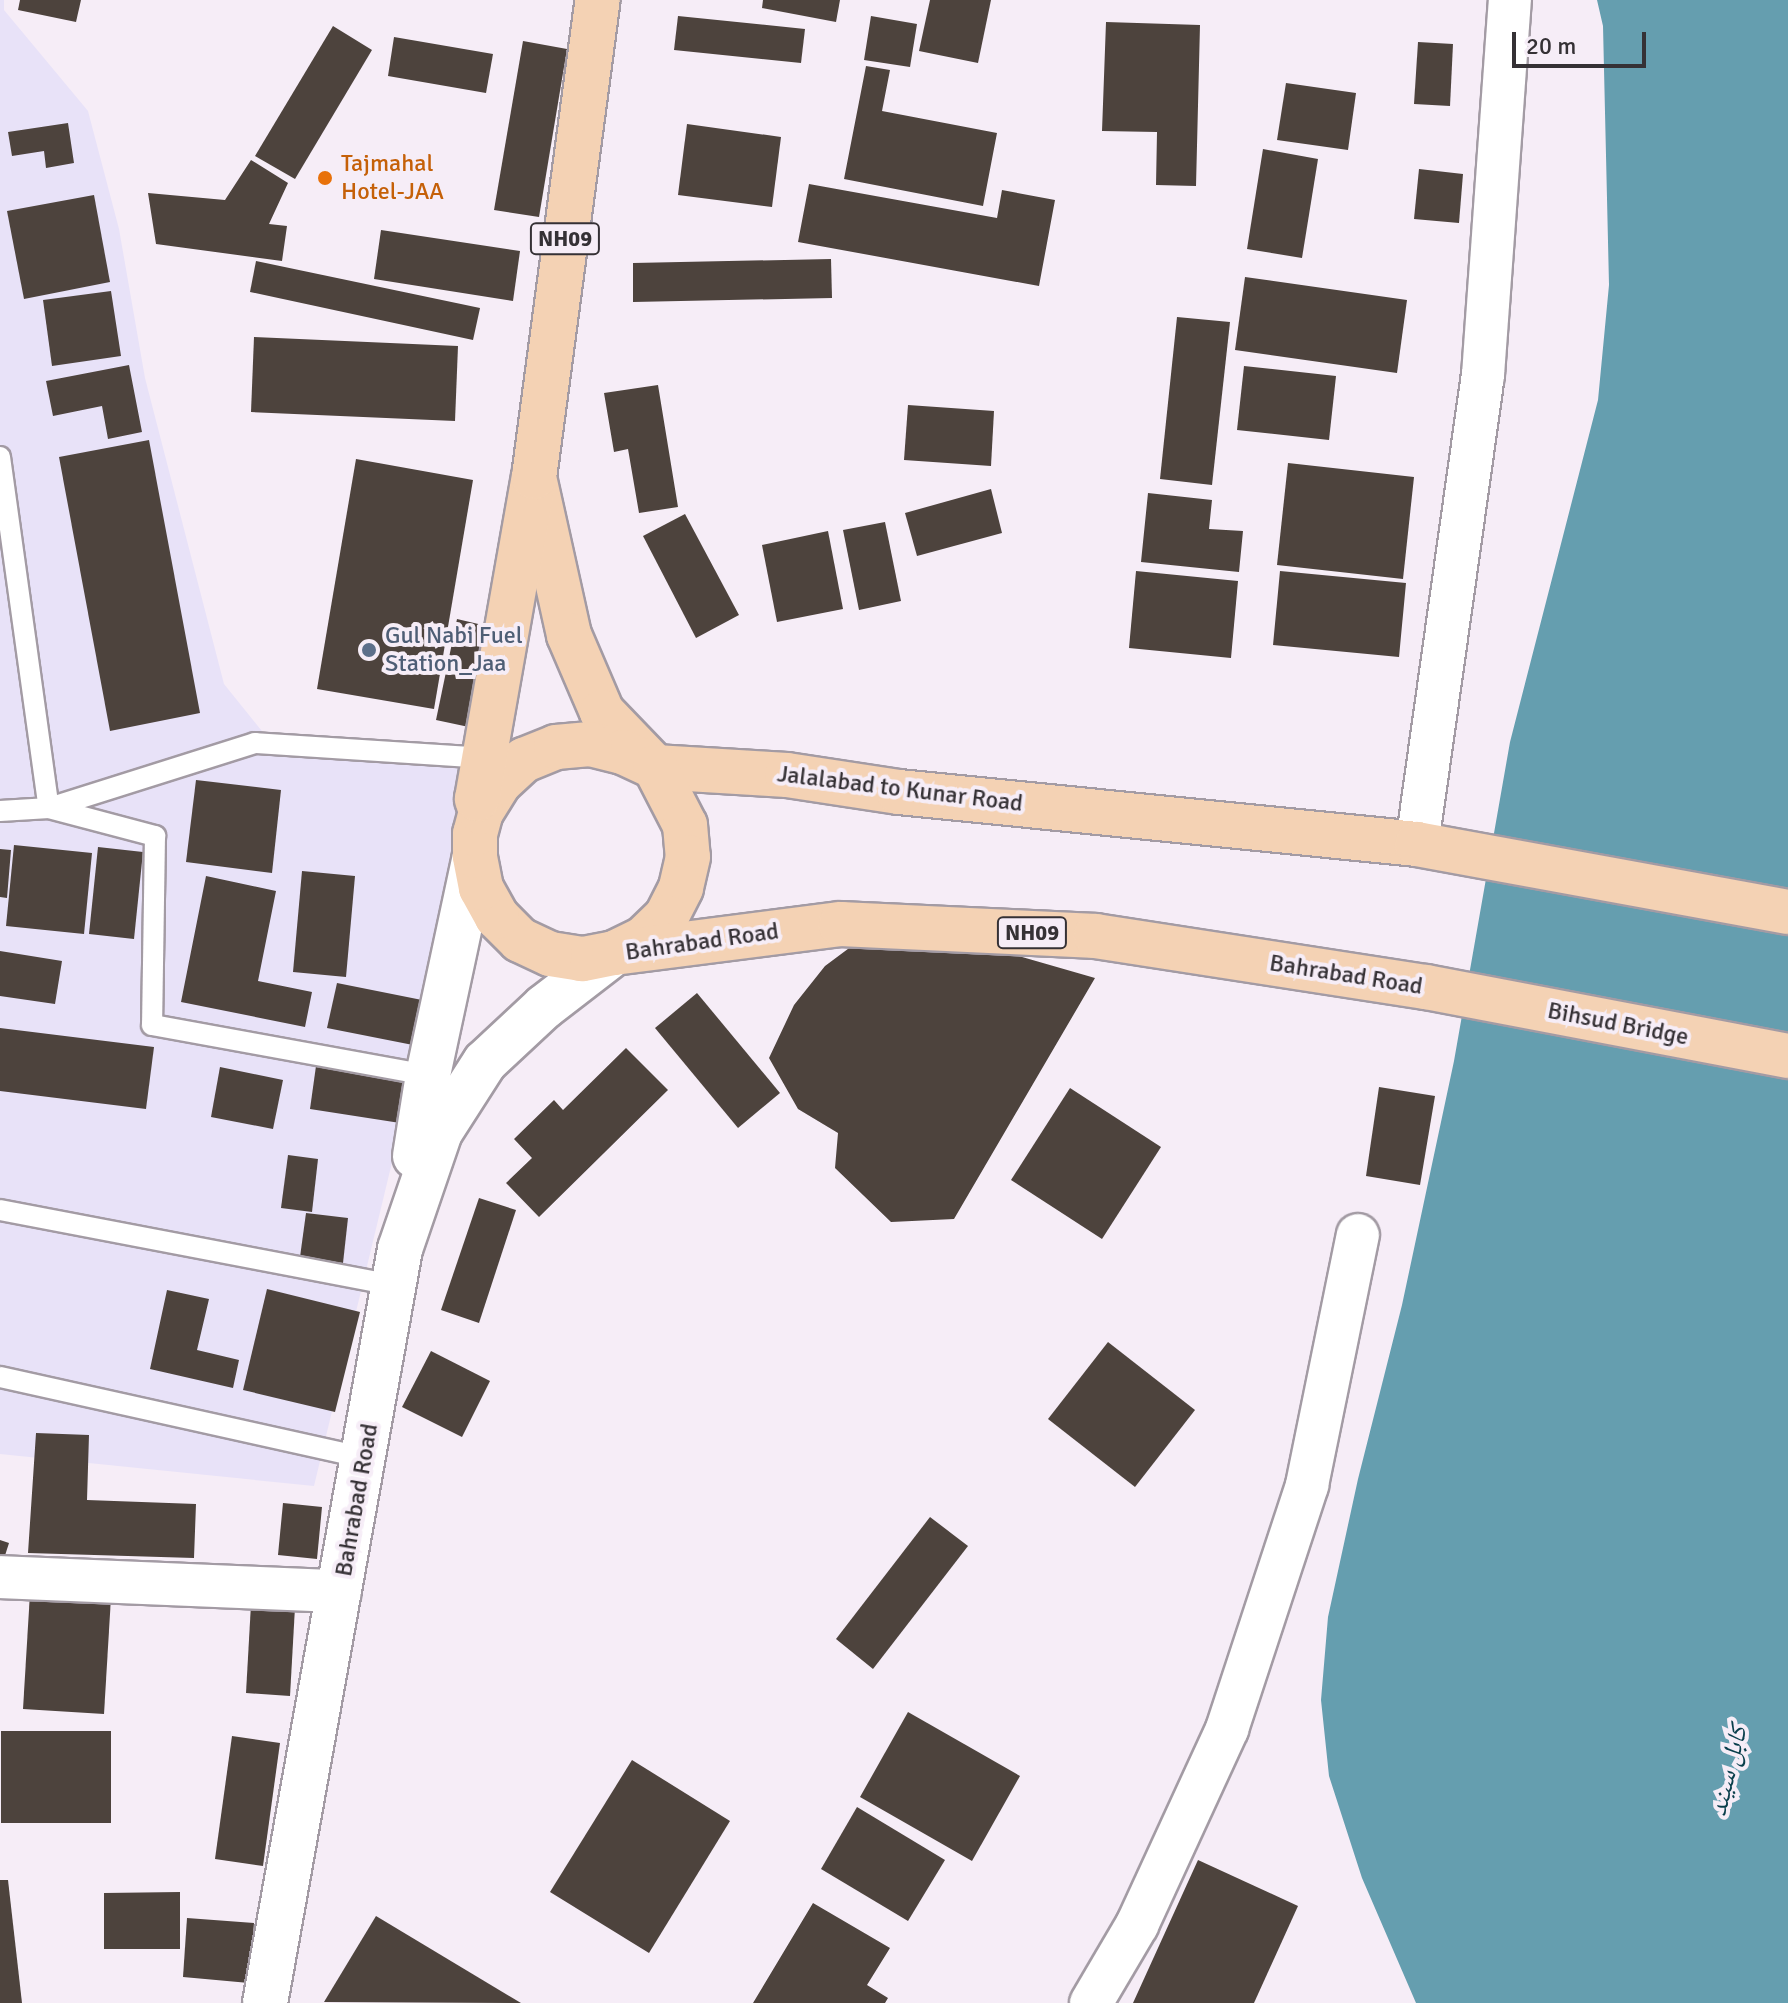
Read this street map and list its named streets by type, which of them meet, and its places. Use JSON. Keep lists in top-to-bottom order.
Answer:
{
  "streets": {
    "main road": [
      "NH09",
      "Jalalabad to Kunar Road",
      "Bahrabad Road",
      "Bihsud Bridge"
    ]
  },
  "crossings": [
    ["NH09", "Jalalabad to Kunar Road"],
    ["NH09", "Bahrabad Road"],
    ["Jalalabad to Kunar Road", "Bahrabad Road"],
    ["Bahrabad Road", "Bihsud Bridge"]
  ],
  "water": ["کابل سيند"],
  "places": ["Tajmahal Hotel-JAA", "Gul Nabi Fuel Station_Jaa"],
  "scale_bar": "20 m"
}
